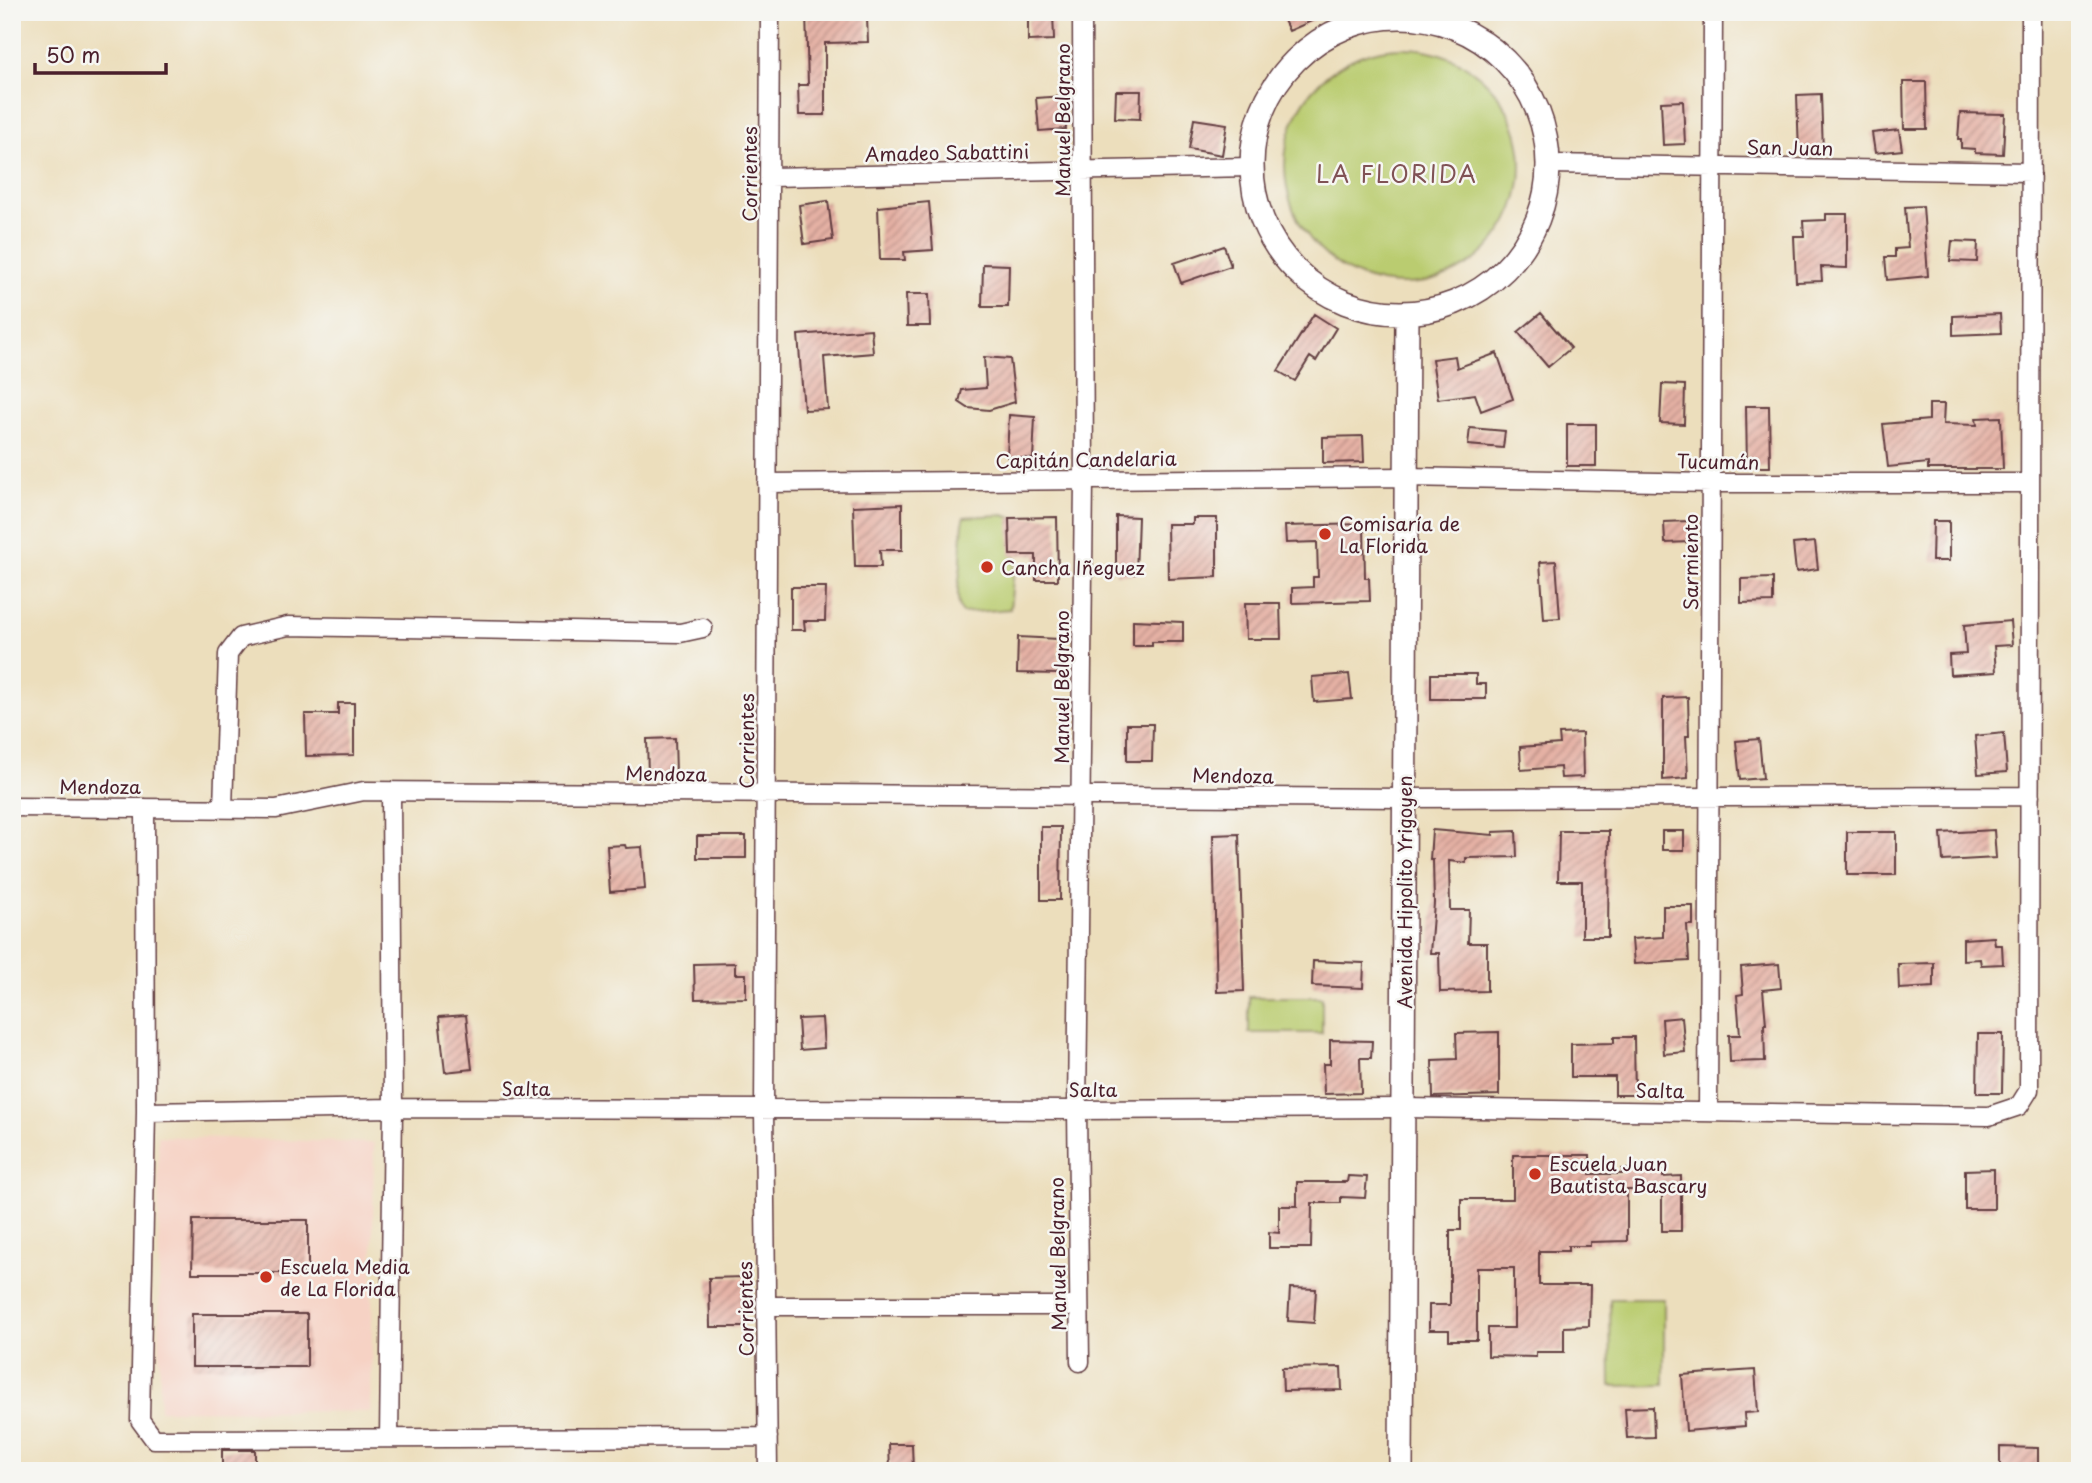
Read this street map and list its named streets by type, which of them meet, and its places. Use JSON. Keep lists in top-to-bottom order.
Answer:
{
  "streets": {
    "street": [
      "Manuel Belgrano",
      "San Juan",
      "Amadeo Sabattini",
      "Corrientes",
      "Capitán Candelaria",
      "Tucumán",
      "Sarmiento",
      "Mendoza",
      "Avenida Hipolito Yrigoyen",
      "Salta"
    ]
  },
  "crossings": [
    ["Manuel Belgrano", "Amadeo Sabattini"],
    ["Manuel Belgrano", "Capitán Candelaria"],
    ["Manuel Belgrano", "Mendoza"],
    ["Manuel Belgrano", "Salta"],
    ["San Juan", "Sarmiento"],
    ["Amadeo Sabattini", "Corrientes"],
    ["Corrientes", "Capitán Candelaria"],
    ["Corrientes", "Mendoza"],
    ["Corrientes", "Salta"],
    ["Capitán Candelaria", "Tucumán"],
    ["Capitán Candelaria", "Avenida Hipolito Yrigoyen"],
    ["Tucumán", "Sarmiento"],
    ["Tucumán", "Avenida Hipolito Yrigoyen"],
    ["Sarmiento", "Mendoza"],
    ["Sarmiento", "Salta"],
    ["Mendoza", "Avenida Hipolito Yrigoyen"],
    ["Mendoza", "Salta"],
    ["Avenida Hipolito Yrigoyen", "Salta"]
  ],
  "districts": ["LA FLORIDA"],
  "places": [
    "Comisaría de La Florida",
    "Cancha Iñeguez",
    "Escuela Juan Bautista Bascary",
    "Escuela Media de La Florida"
  ],
  "scale_bar": "50 m"
}
